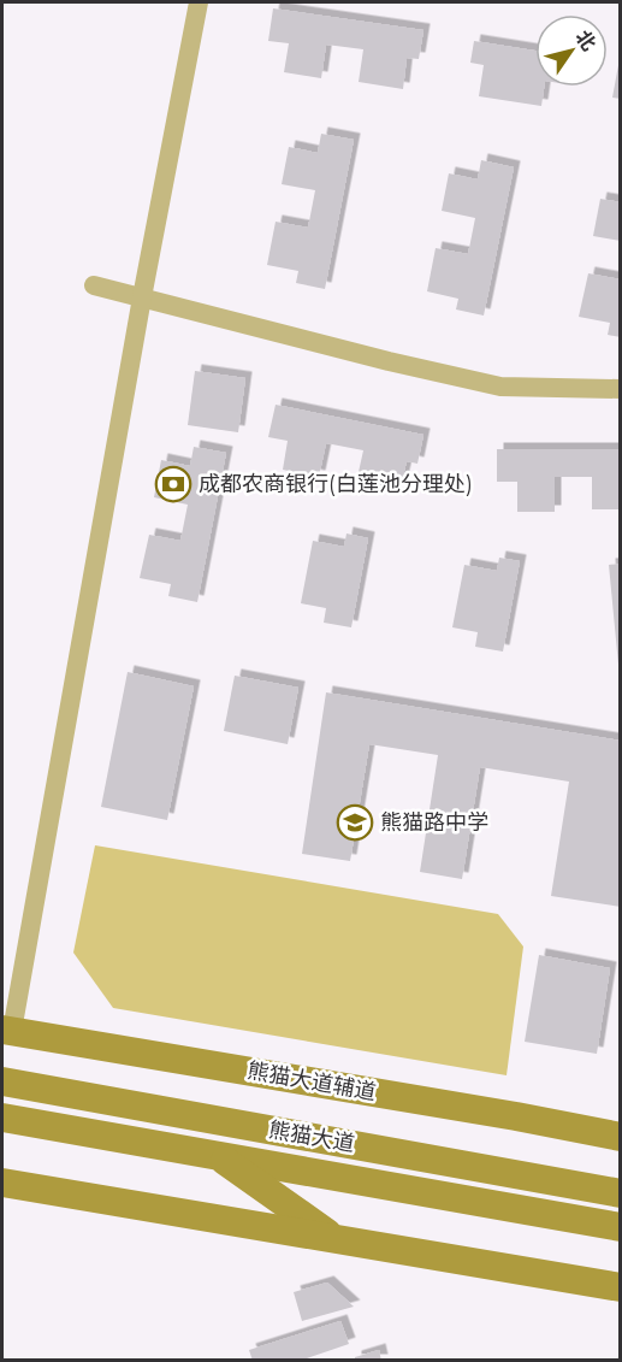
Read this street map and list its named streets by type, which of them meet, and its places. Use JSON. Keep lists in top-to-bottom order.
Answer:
{
  "streets": {
    "main road": ["熊猫大道辅道", "熊猫大道"]
  },
  "places": {
    "bank": ["成都农商银行(白莲池分理处)"],
    "school or university": ["熊猫路中学"]
  },
  "north": "top right"
}
